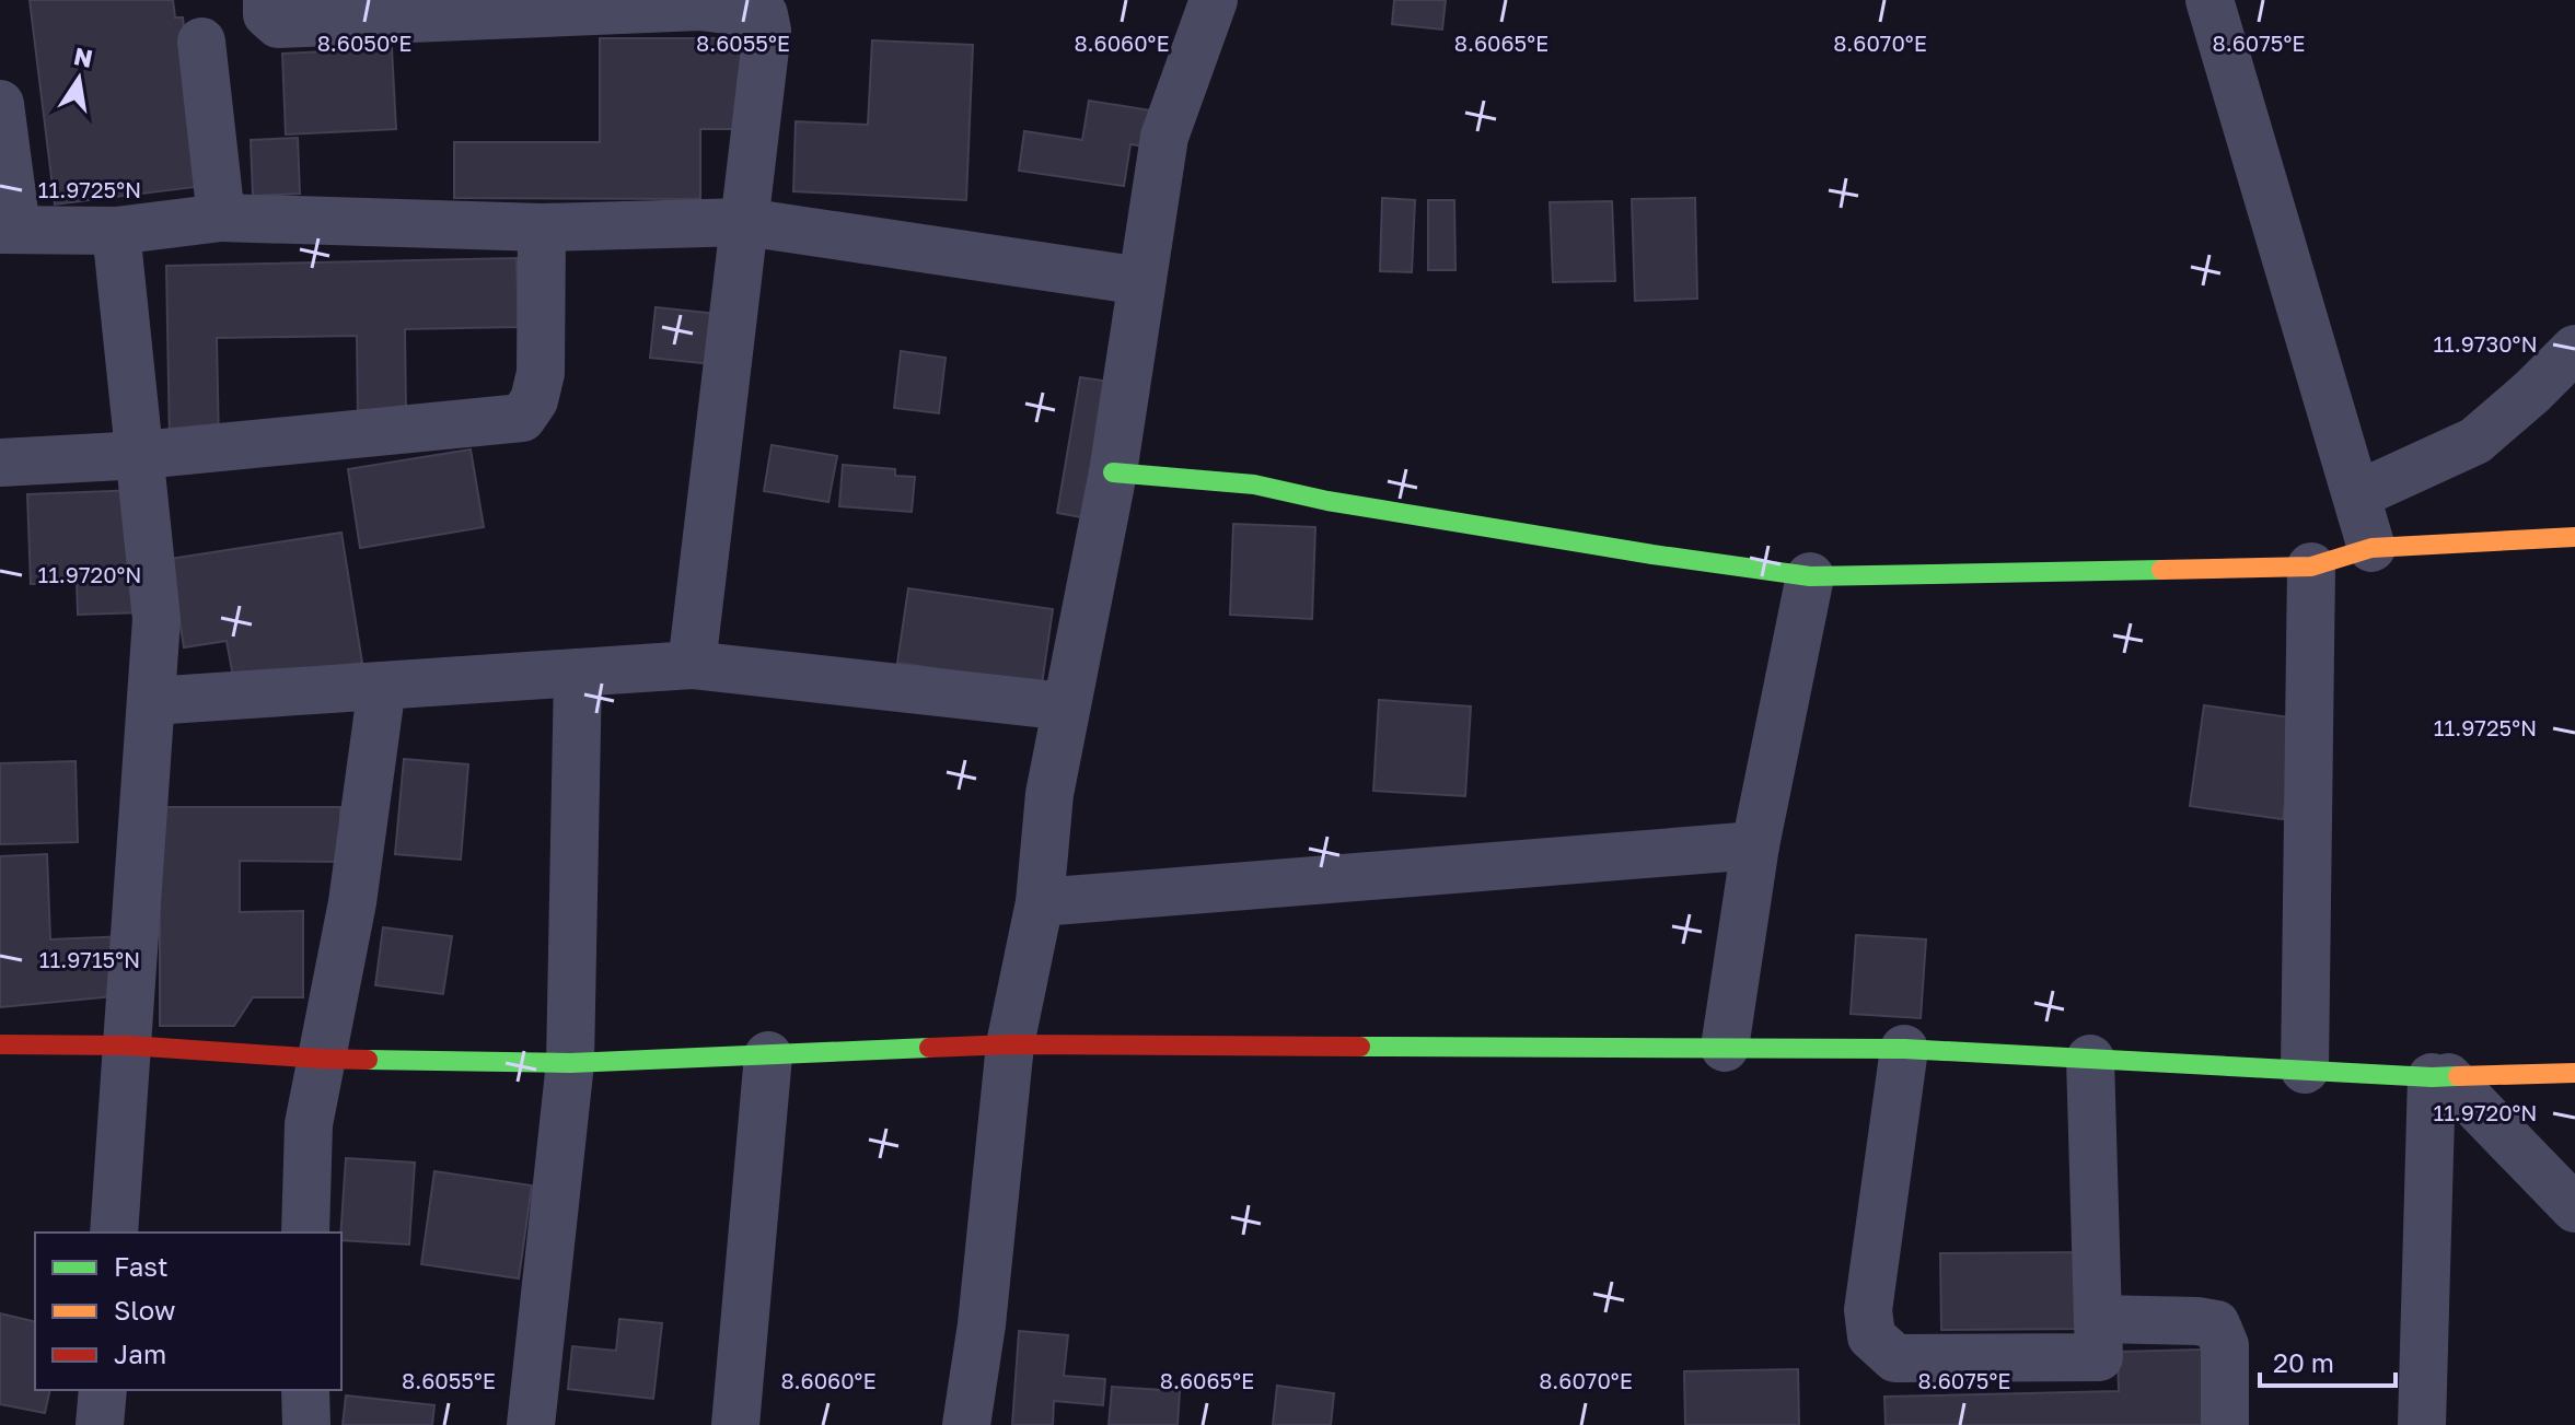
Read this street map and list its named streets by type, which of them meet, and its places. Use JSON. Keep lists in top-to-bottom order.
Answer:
{
  "legend": ["Fast", "Slow", "Jam"],
  "scale_bar": "20 m",
  "north": "top",
  "coordinates": [
    "8.6050°E",
    "8.6055°E",
    "8.6060°E",
    "8.6065°E",
    "8.6070°E",
    "8.6075°E",
    "11.9725°N",
    "11.9730°N",
    "11.9720°N",
    "11.9715°N"
  ]
}
